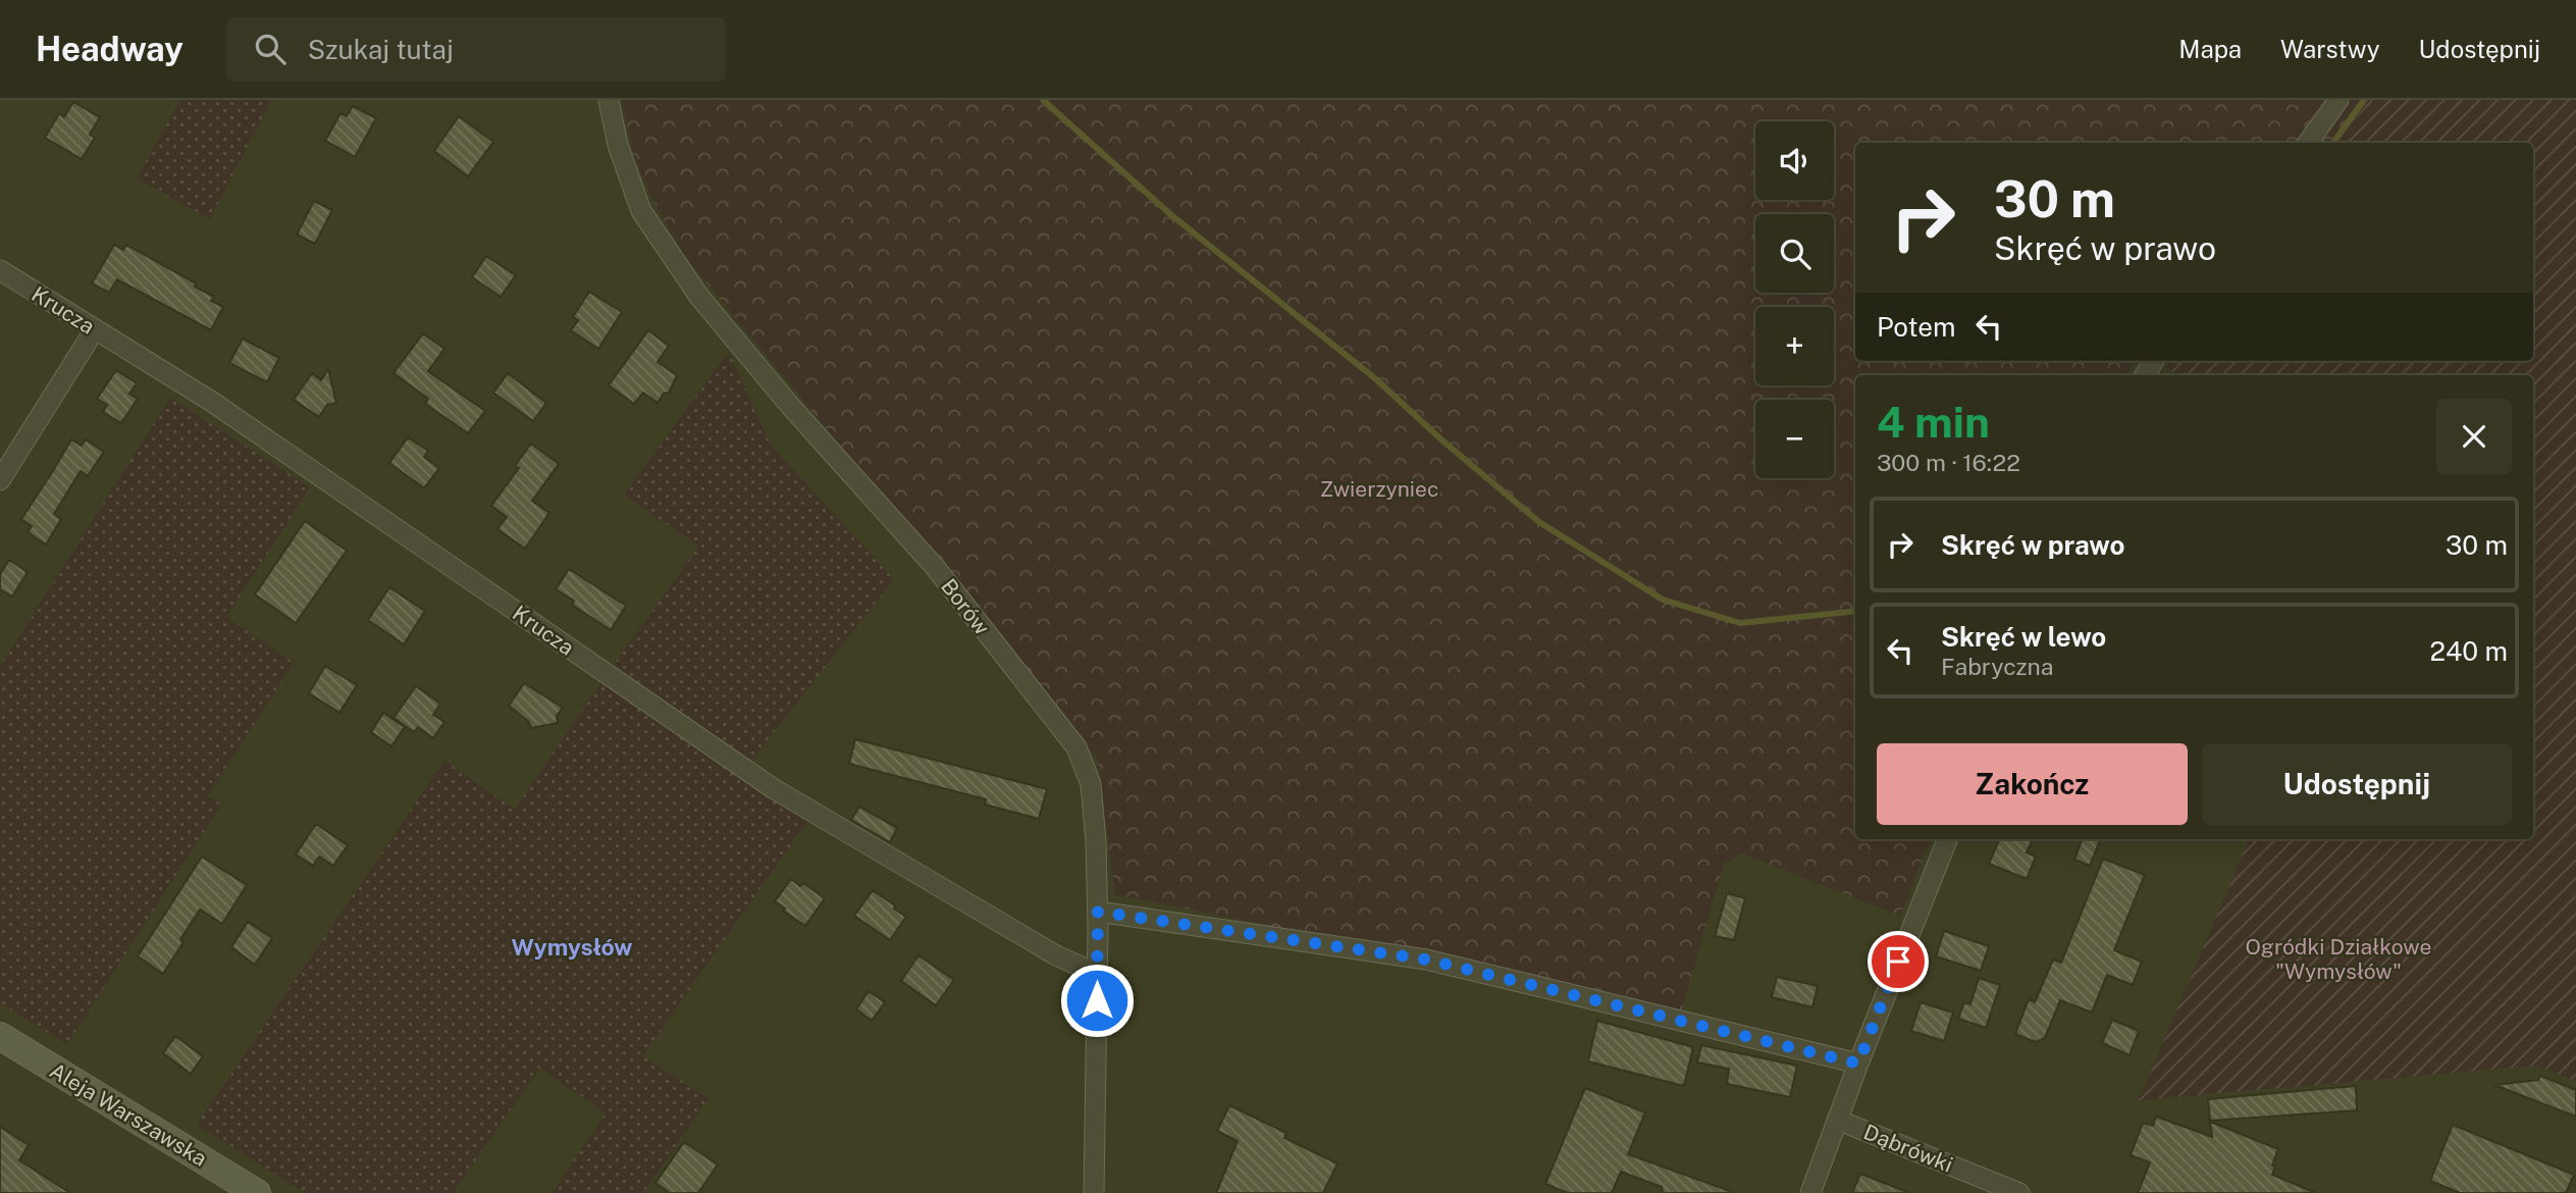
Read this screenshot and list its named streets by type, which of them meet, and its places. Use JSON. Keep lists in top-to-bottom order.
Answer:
{
  "streets": {
    "street": [
      "Krucza",
      "Borów",
      "Aleja Warszawska",
      "Dąbrówki"
    ]
  },
  "crossings": [
    ["Krucza", "Borów"]
  ],
  "districts": ["Wymysłów"],
  "parks": ["Zwierzyniec", "Ogródki Działkowe \"Wymysłów\""],
  "page": {
    "header": "Headway",
    "search": "Szukaj tutaj",
    "nav": ["Mapa", "Warstwy", "Udostępnij"],
    "map_buttons": ["+", "−"],
    "turn": ["30 m", "Skręć w prawo"],
    "then": "Potem",
    "heading": ["4 min", "300 m · 16:22"],
    "list": [
      {
        "name": "Skręć w prawo",
        "value": "30 m"
      },
      {
        "name": "Skręć w lewo",
        "note": "Fabryczna",
        "value": "240 m"
      }
    ],
    "buttons": ["Zakończ", "Udostępnij"]
  }
}
